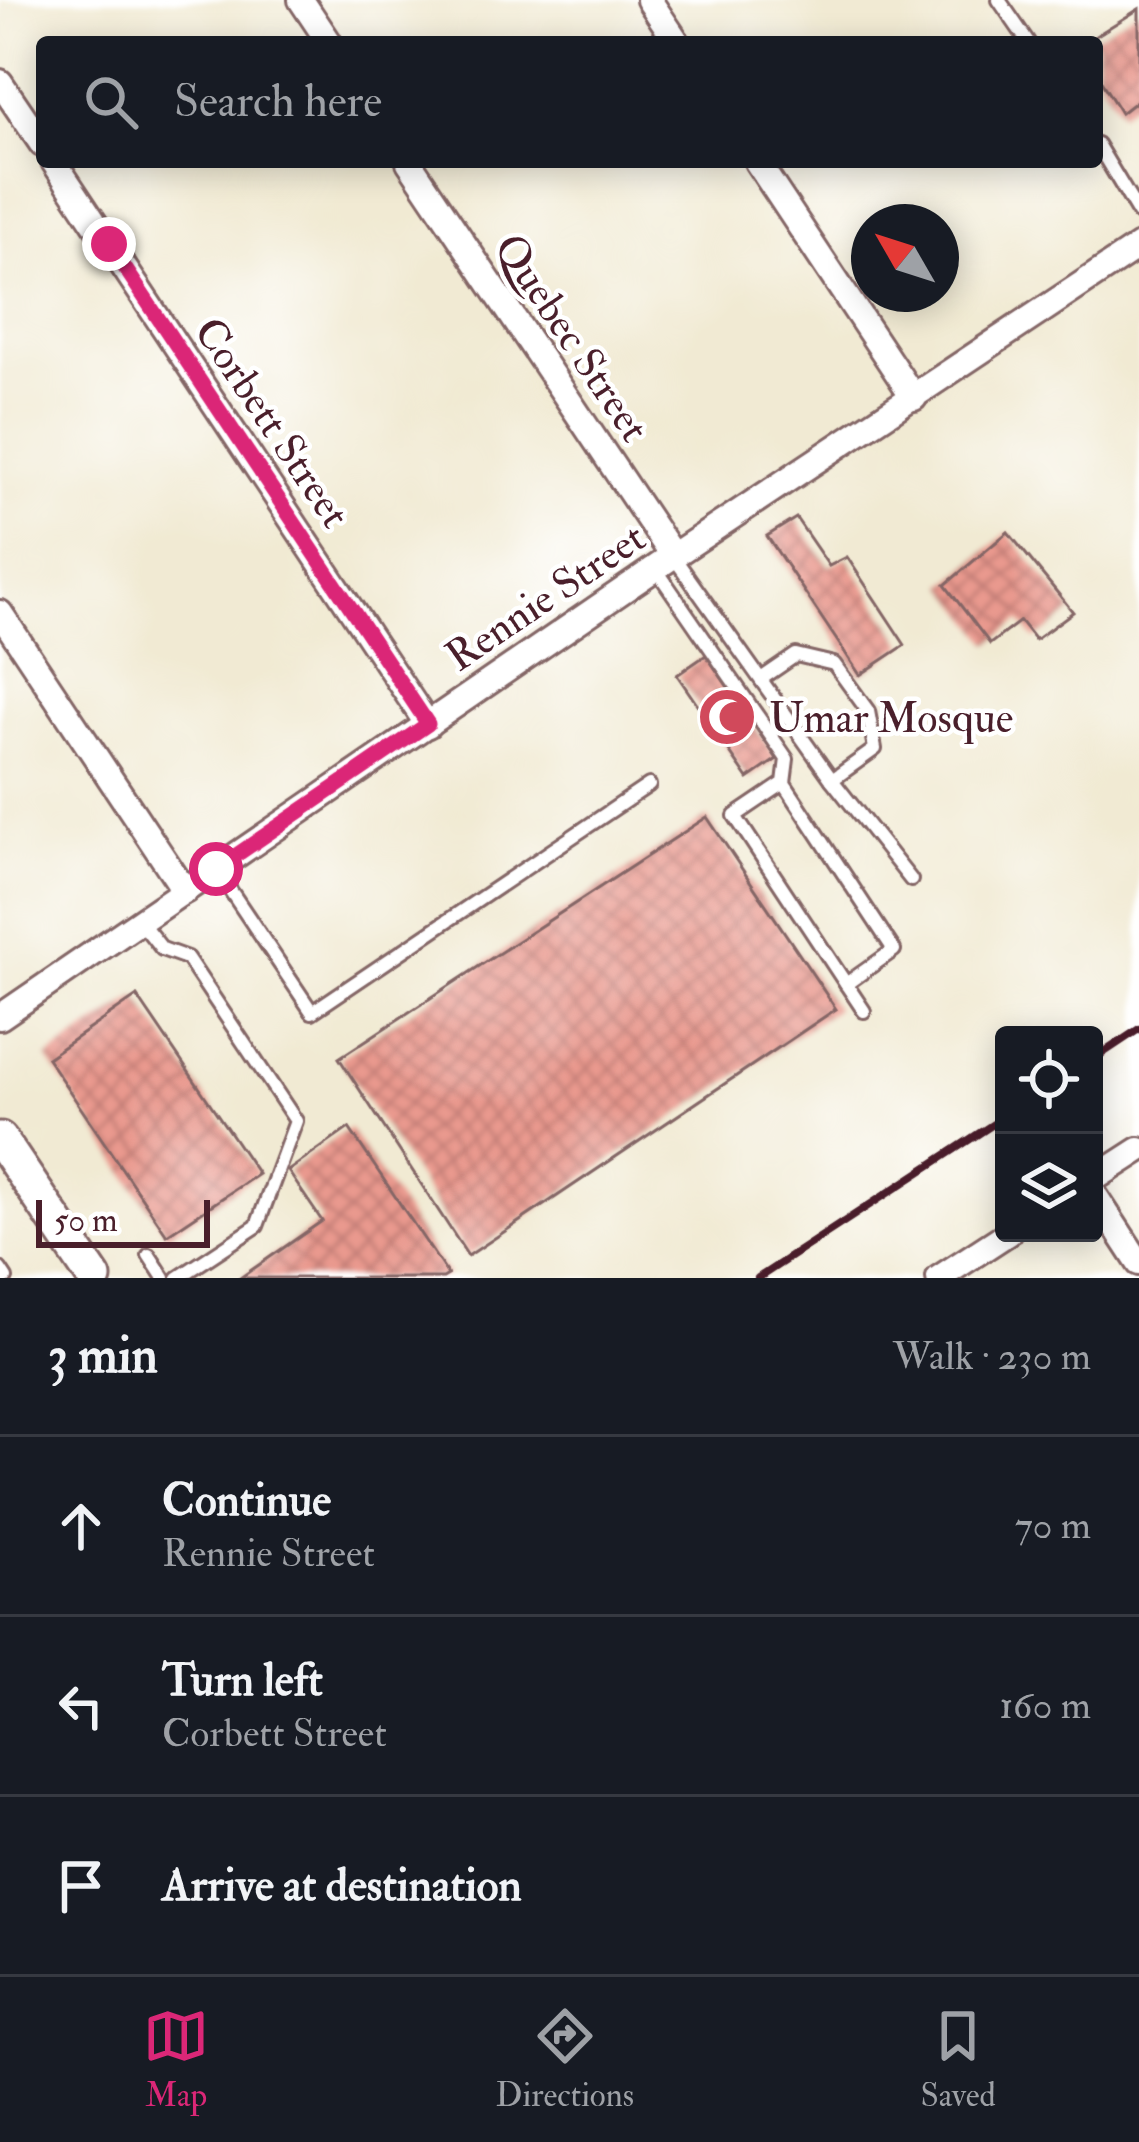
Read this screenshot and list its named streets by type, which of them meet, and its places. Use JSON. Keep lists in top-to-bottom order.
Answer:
{
  "streets": {
    "street": ["Quebec Street", "Corbett Street", "Rennie Street"]
  },
  "crossings": [
    ["Quebec Street", "Rennie Street"],
    ["Corbett Street", "Rennie Street"]
  ],
  "places": {
    "mosque": ["Umar Mosque"]
  },
  "scale_bar": "50 m",
  "north": "top left",
  "page": {
    "search": "Search here",
    "scale": "50 m",
    "heading": ["3 min", "Walk · 230 m"],
    "list": [
      ["Continue", "Rennie Street", "70 m"],
      ["Turn left", "Corbett Street", "160 m"],
      "Arrive at destination"
    ],
    "nav": ["Map", "Directions", "Saved"]
  }
}
